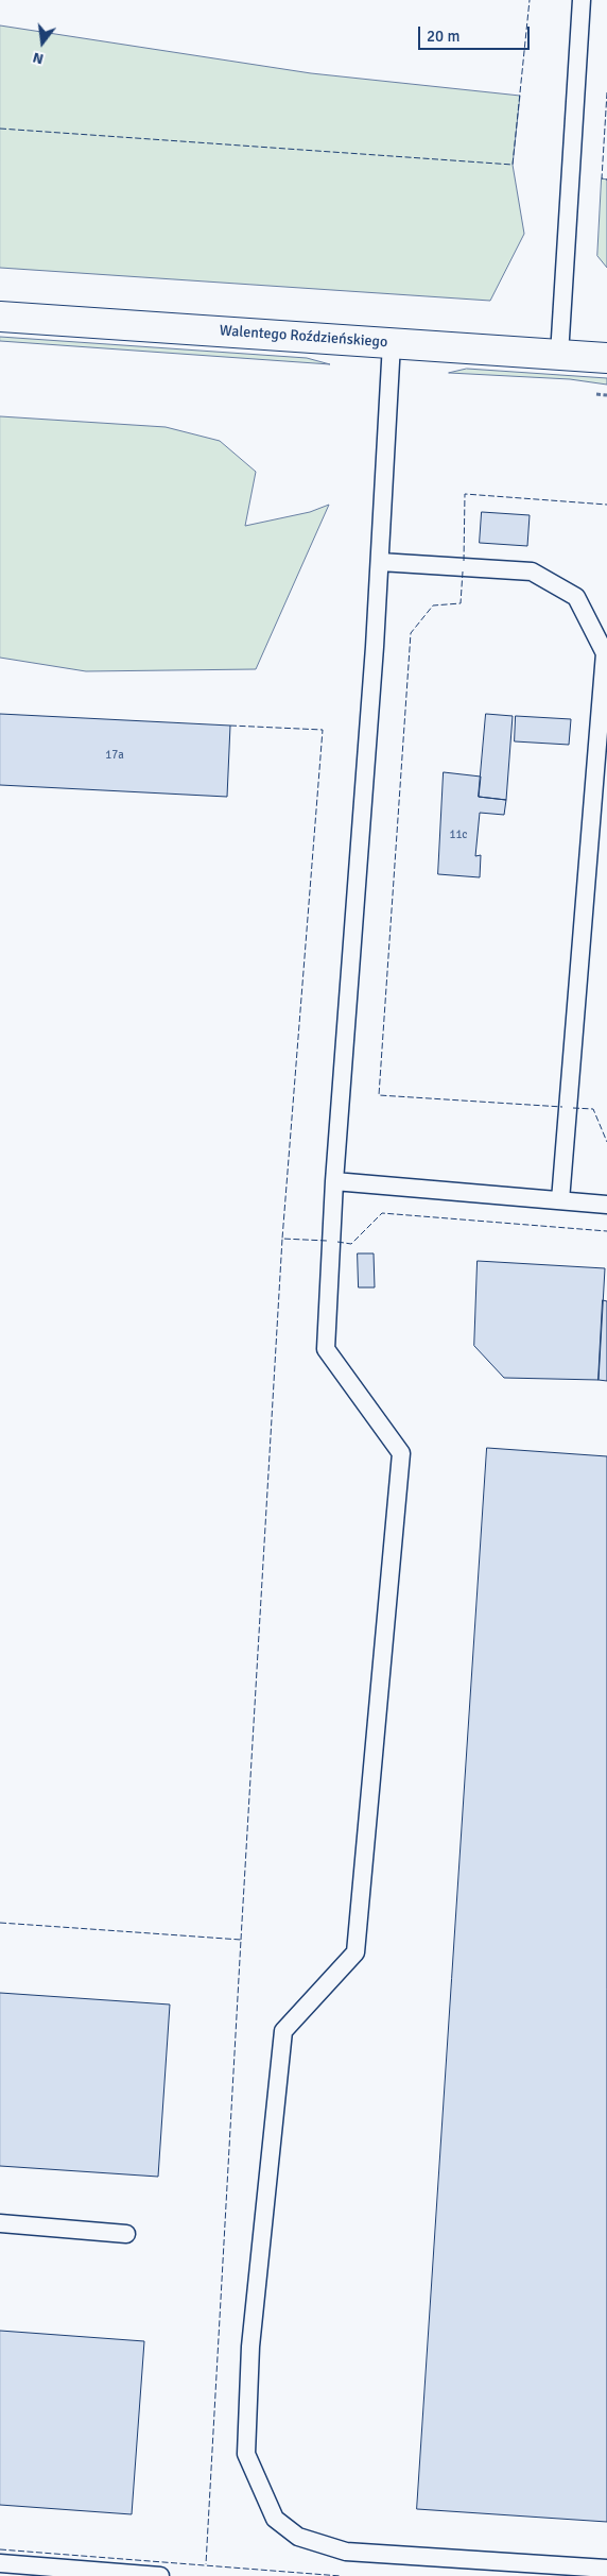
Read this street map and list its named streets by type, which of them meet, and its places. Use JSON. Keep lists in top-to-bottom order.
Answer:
{
  "streets": {
    "street": ["Walentego Roździeńskiego"]
  },
  "house_numbers": ["17a", "11c"],
  "scale_bar": "20 m",
  "north": "bottom"
}
